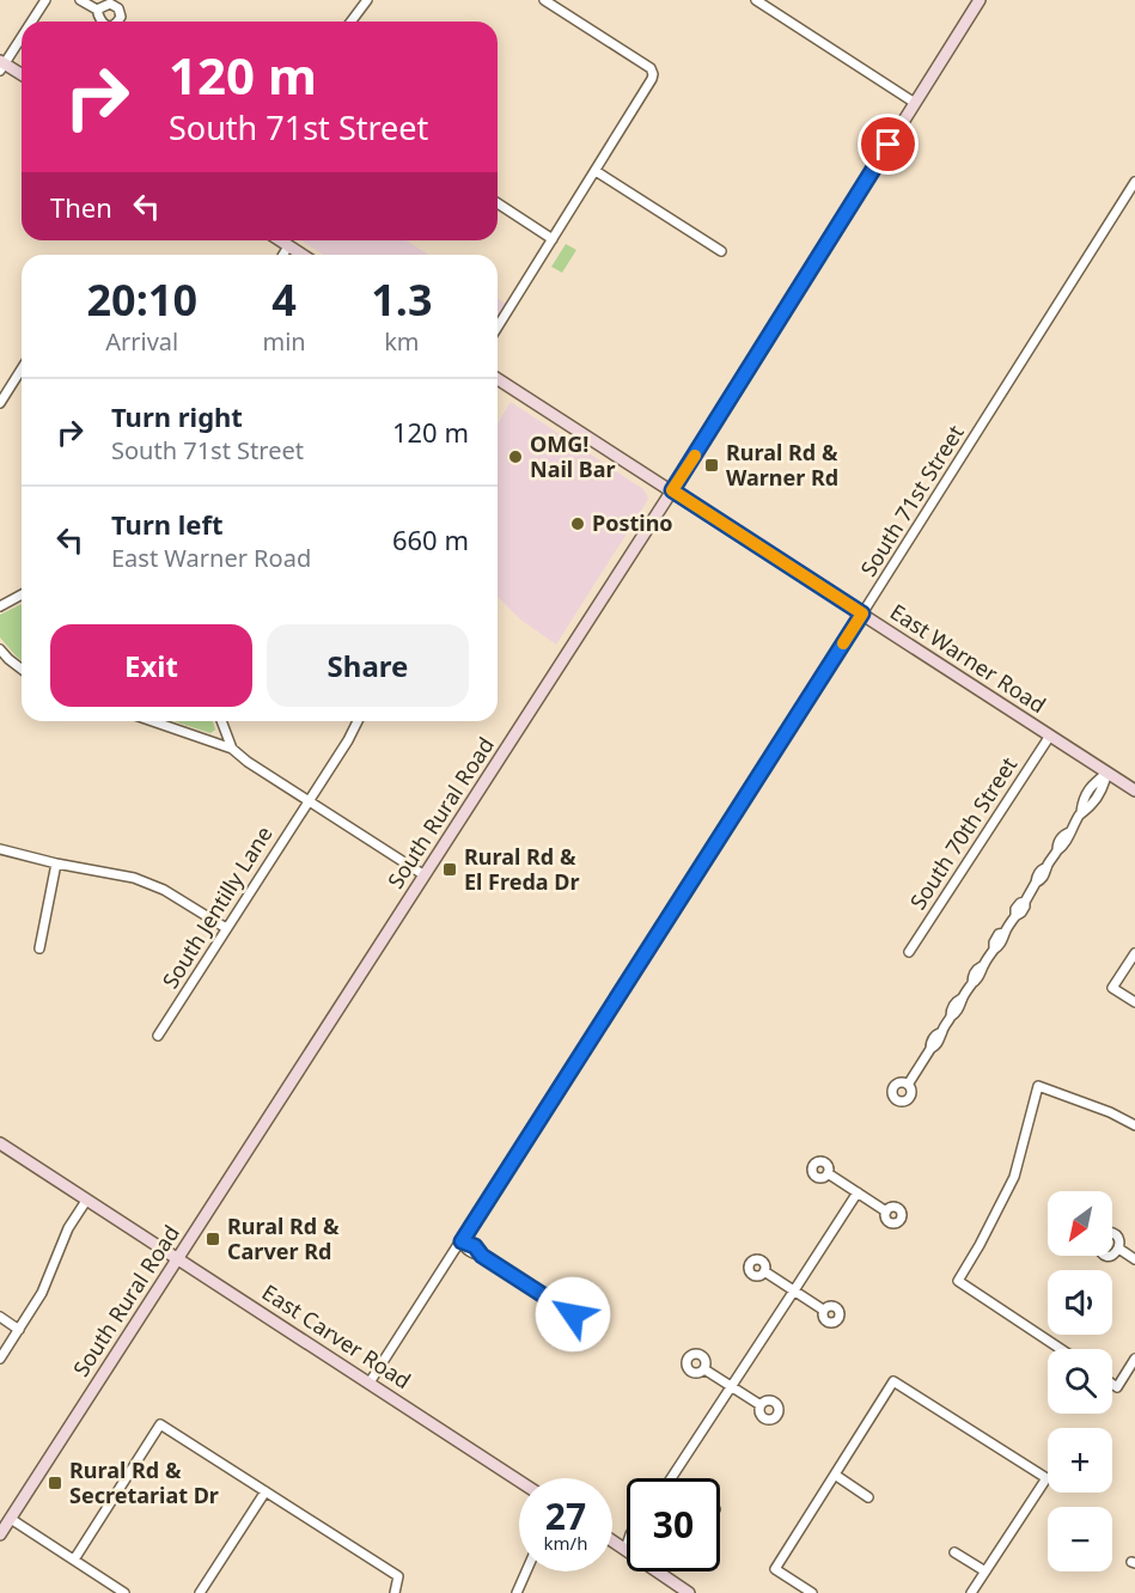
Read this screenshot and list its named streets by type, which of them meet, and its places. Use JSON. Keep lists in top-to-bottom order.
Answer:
{
  "streets": {
    "main road": ["East Warner Road", "South Rural Road", "East Carver Road"],
    "street": ["South 71st Street", "South 70th Street", "South Jentilly Lane"]
  },
  "crossings": [
    ["South 71st Street", "East Warner Road"],
    ["South 71st Street", "East Carver Road"],
    ["East Warner Road", "South Rural Road"],
    ["East Warner Road", "South 70th Street"],
    ["South Rural Road", "East Carver Road"]
  ],
  "places": {
    "other": ["OMG! Nail Bar", "Postino"],
    "transit": [
      "Rural Rd & Warner Rd",
      "Rural Rd & El Freda Dr",
      "Rural Rd & Carver Rd",
      "Rural Rd & Secretariat Dr"
    ]
  },
  "north": "bottom left",
  "page": {
    "turn": ["120 m", "South 71st Street"],
    "then": "Then",
    "eta": [
      "20:10",
      "Arrival",
      "4",
      "min",
      "1.3",
      "km"
    ],
    "list": [
      {
        "name": "Turn right",
        "note": "South 71st Street",
        "value": "120 m"
      },
      {
        "name": "Turn left",
        "note": "East Warner Road",
        "value": "660 m"
      }
    ],
    "buttons": ["Exit", "Share"],
    "map_buttons": ["+", "−"],
    "speed": "27 km/h",
    "limit": "30"
  }
}
